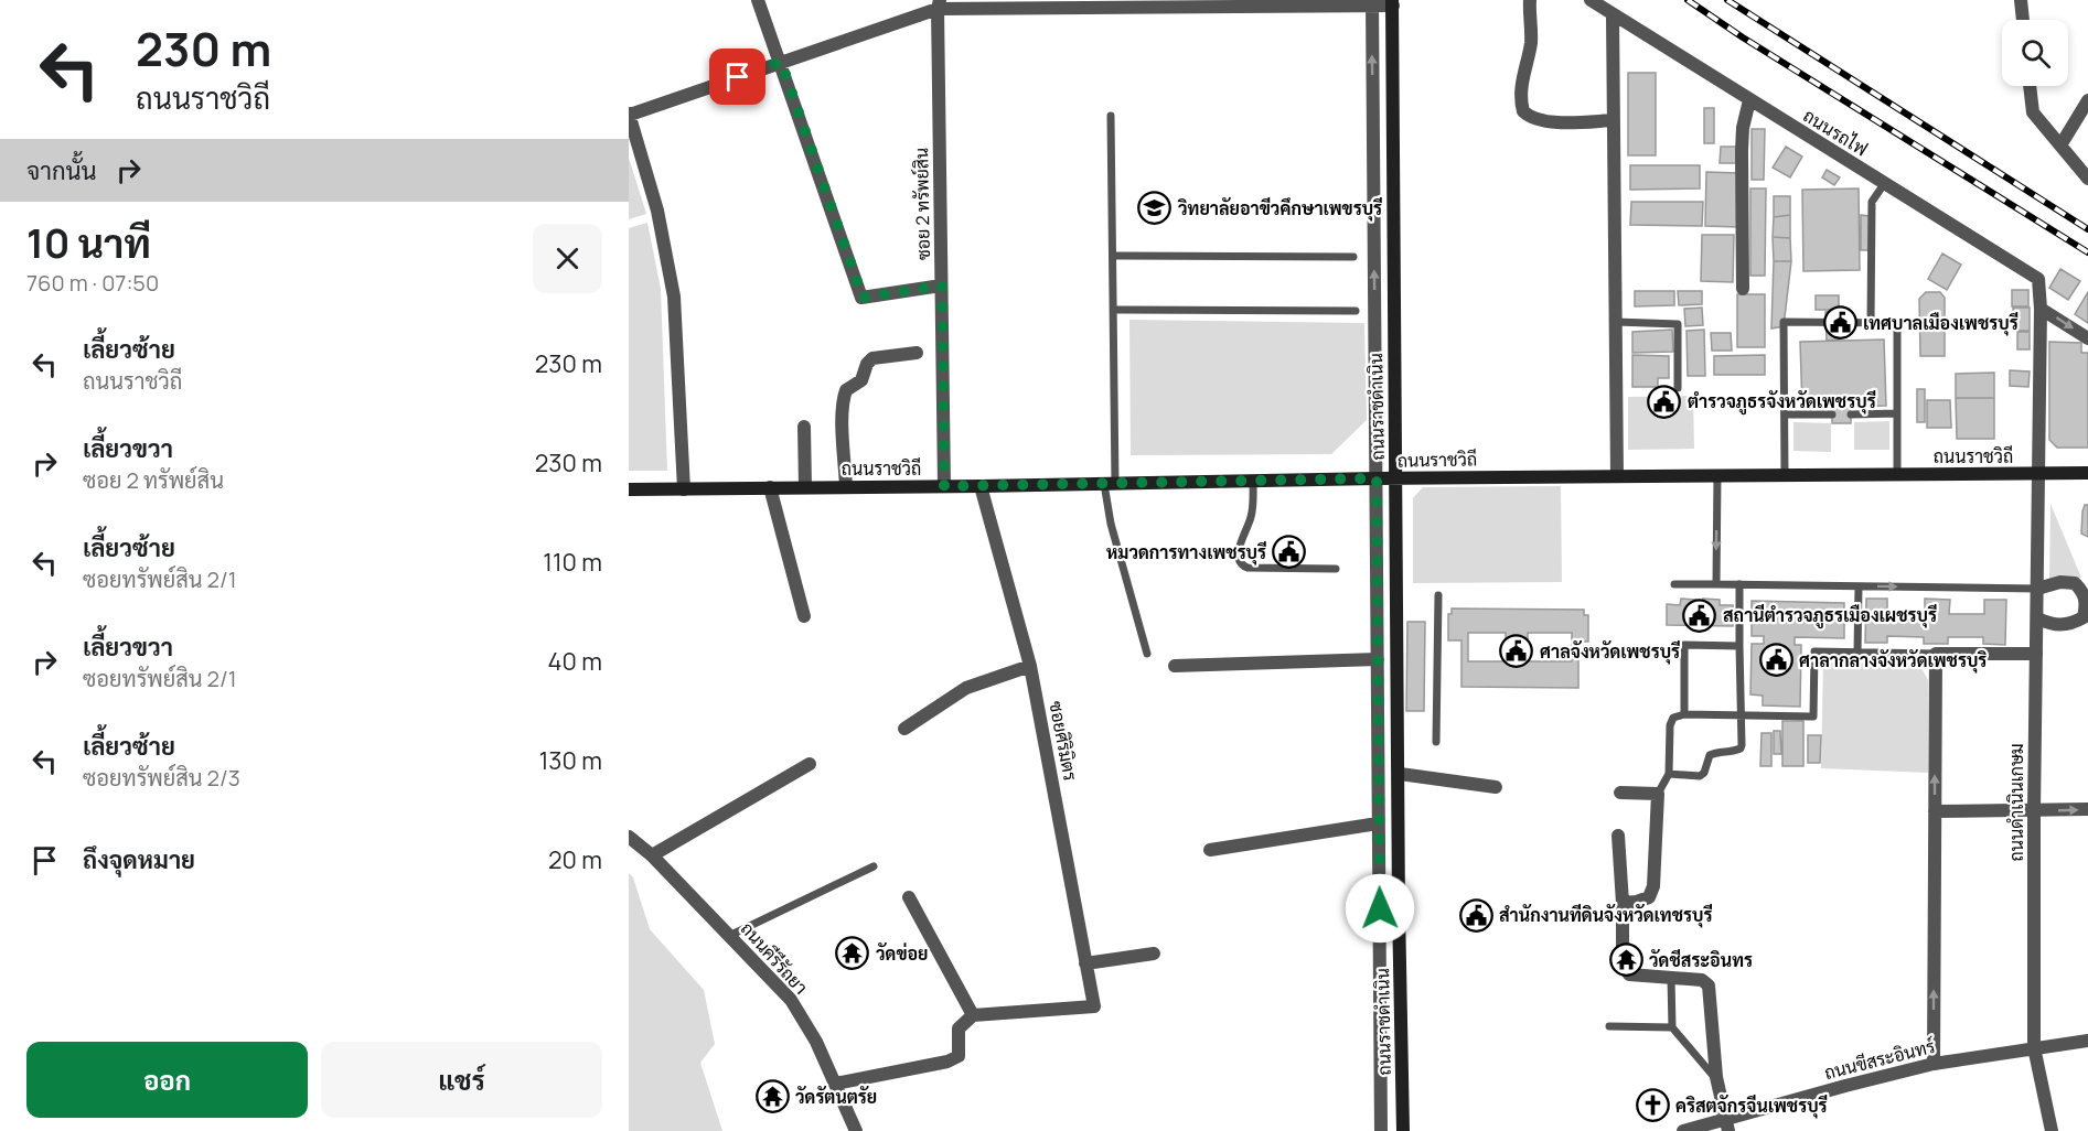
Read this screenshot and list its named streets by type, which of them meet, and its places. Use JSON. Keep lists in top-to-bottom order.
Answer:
{
  "streets": {
    "main road": ["ถนนราชดำเนิน", "ถนนราชวิถี"],
    "street": [
      "ถนนรถไฟ",
      "ซอย 2 ทรัพย์สิน",
      "ซอยศิริมิตร",
      "ถนนดำเนินเกษม",
      "ถนนคีรีรัถยา",
      "ถนนขีสระอินทร์"
    ]
  },
  "crossings": [
    ["ถนนรถไฟ", "ถนนราชวิถี"],
    ["ถนนรถไฟ", "ถนนดำเนินเกษม"],
    ["ซอย 2 ทรัพย์สิน", "ถนนราชวิถี"],
    ["ถนนราชดำเนิน", "ถนนราชวิถี"],
    ["ถนนราชวิถี", "ซอยศิริมิตร"],
    ["ถนนราชวิถี", "ถนนดำเนินเกษม"],
    ["ถนนดำเนินเกษม", "ถนนขีสระอินทร์"]
  ],
  "places": {
    "school or university": ["วิทยาลัยอาขีวคึกษาเพขรบุรี"],
    "public building": [
      "เทศบาลเมืองเพชรบุรี",
      "ตำรวจภูธรจังหวัดเพชรบุรี",
      "หมวดการทางเพชรบุรี",
      "สถานีตำรวจภูธรเมืองเผชรบุรี",
      "ศาลจังหวัดเพชรบุรี",
      "ศาลากลางจังหวัดเพชรบุริ",
      "สำนักงานทีดินจังหวัดเทชรบุรี"
    ],
    "temple": ["วัดข่อย", "วัดชีสระอินทร", "วัดรัตนตรัย"],
    "church": ["คริสตจักรจีนเพชรบุรี"]
  },
  "page": {
    "turn": ["230 m", "ถนนราชวิถี"],
    "then": "จากนั้น",
    "heading": ["10 นาที", "760 m · 07:50"],
    "list": [
      {
        "name": "เลี้ยวซ้าย",
        "note": "ถนนราชวิถี",
        "value": "230 m"
      },
      {
        "name": "เลี้ยวขวา",
        "note": "ซอย 2 ทรัพย์สิน",
        "value": "230 m"
      },
      {
        "name": "เลี้ยวซ้าย",
        "note": "ซอยทรัพย์สิน 2/1",
        "value": "110 m"
      },
      {
        "name": "เลี้ยวขวา",
        "note": "ซอยทรัพย์สิน 2/1",
        "value": "40 m"
      },
      {
        "name": "เลี้ยวซ้าย",
        "note": "ซอยทรัพย์สิน 2/3",
        "value": "130 m"
      },
      {
        "name": "ถึงจุดหมาย",
        "value": "20 m"
      }
    ],
    "buttons": ["ออก", "แชร์"]
  }
}
